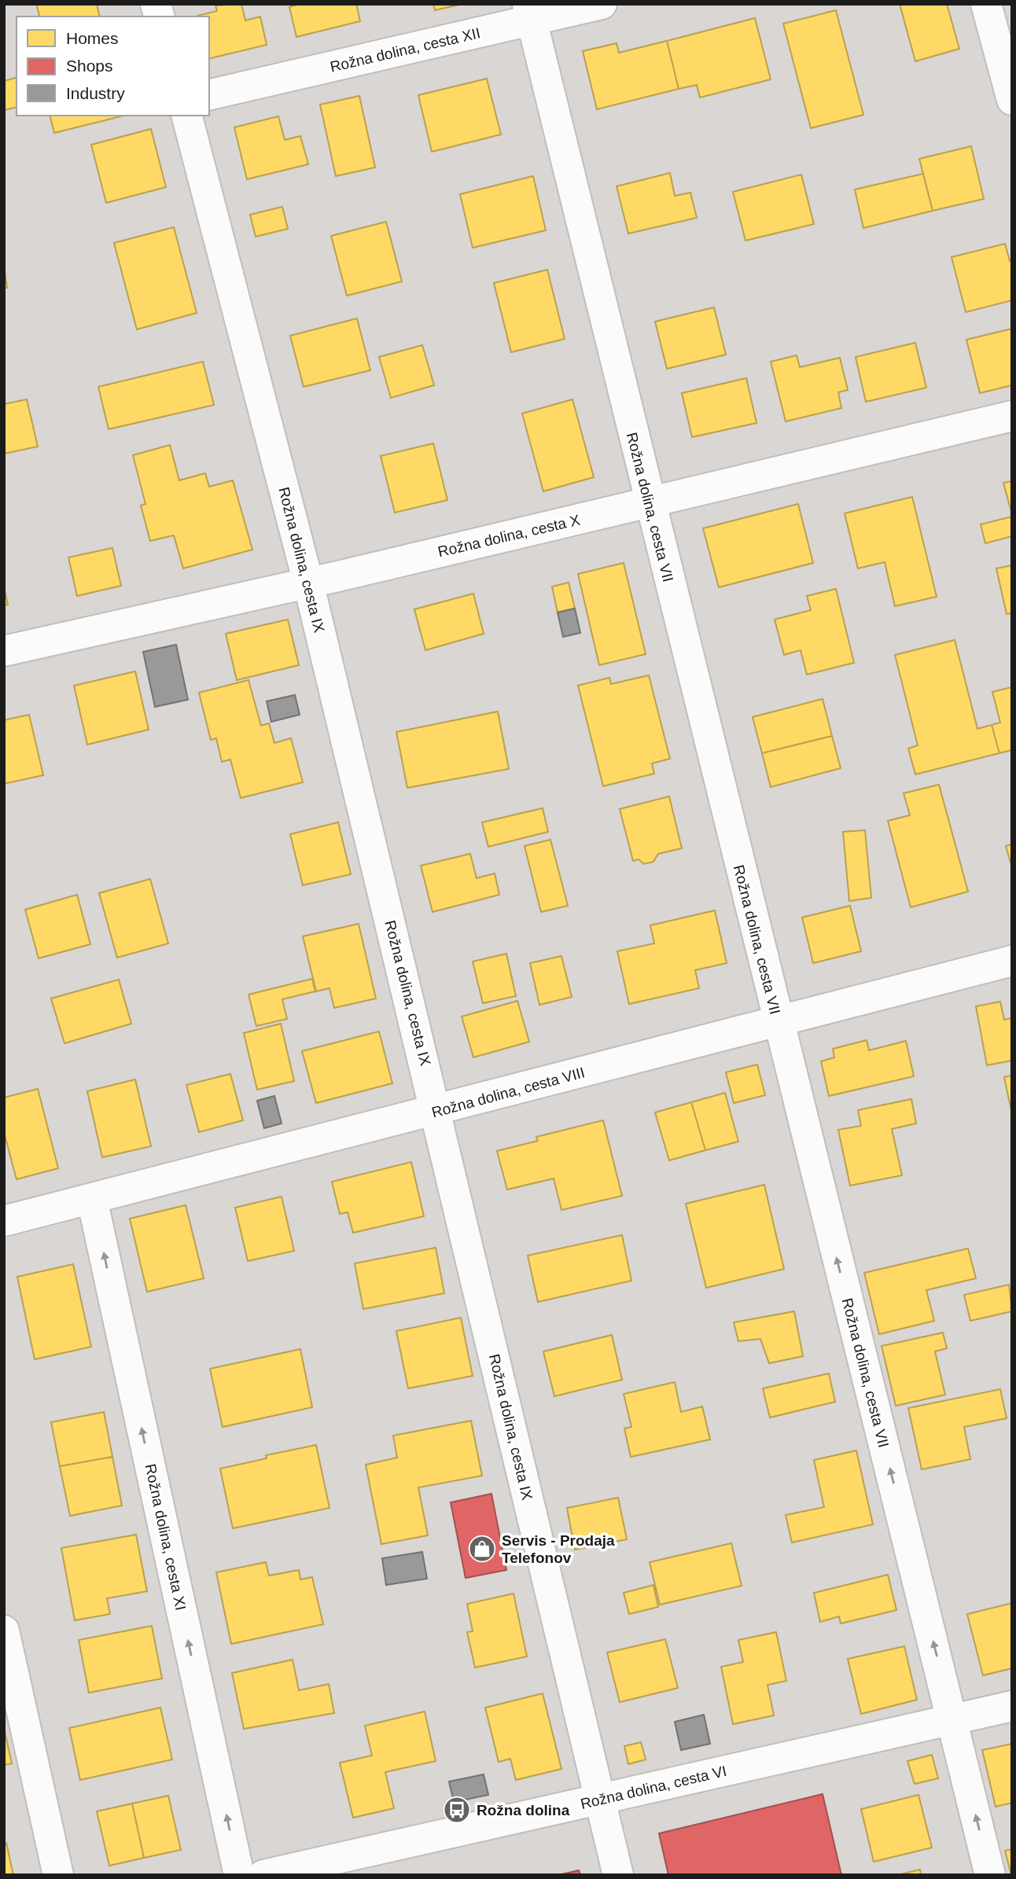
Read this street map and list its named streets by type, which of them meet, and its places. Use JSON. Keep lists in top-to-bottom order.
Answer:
{
  "streets": {
    "street": [
      "Rožna dolina, cesta XII",
      "Rožna dolina, cesta VII",
      "Rožna dolina, cesta X",
      "Rožna dolina, cesta IX",
      "Rožna dolina, cesta VIII",
      "Rožna dolina, cesta XI",
      "Rožna dolina, cesta VI"
    ]
  },
  "crossings": [
    ["Rožna dolina, cesta XII", "Rožna dolina, cesta VII"],
    ["Rožna dolina, cesta VII", "Rožna dolina, cesta X"],
    ["Rožna dolina, cesta VII", "Rožna dolina, cesta VIII"],
    ["Rožna dolina, cesta VII", "Rožna dolina, cesta VI"],
    ["Rožna dolina, cesta X", "Rožna dolina, cesta IX"],
    ["Rožna dolina, cesta IX", "Rožna dolina, cesta VIII"],
    ["Rožna dolina, cesta IX", "Rožna dolina, cesta VI"],
    ["Rožna dolina, cesta VIII", "Rožna dolina, cesta XI"]
  ],
  "one_way": ["Rožna dolina, cesta VII"],
  "places": {
    "shop": ["Servis - Prodaja Telefonov"],
    "bus stop": ["Rožna dolina"]
  },
  "legend": ["Homes", "Shops", "Industry"]
}
